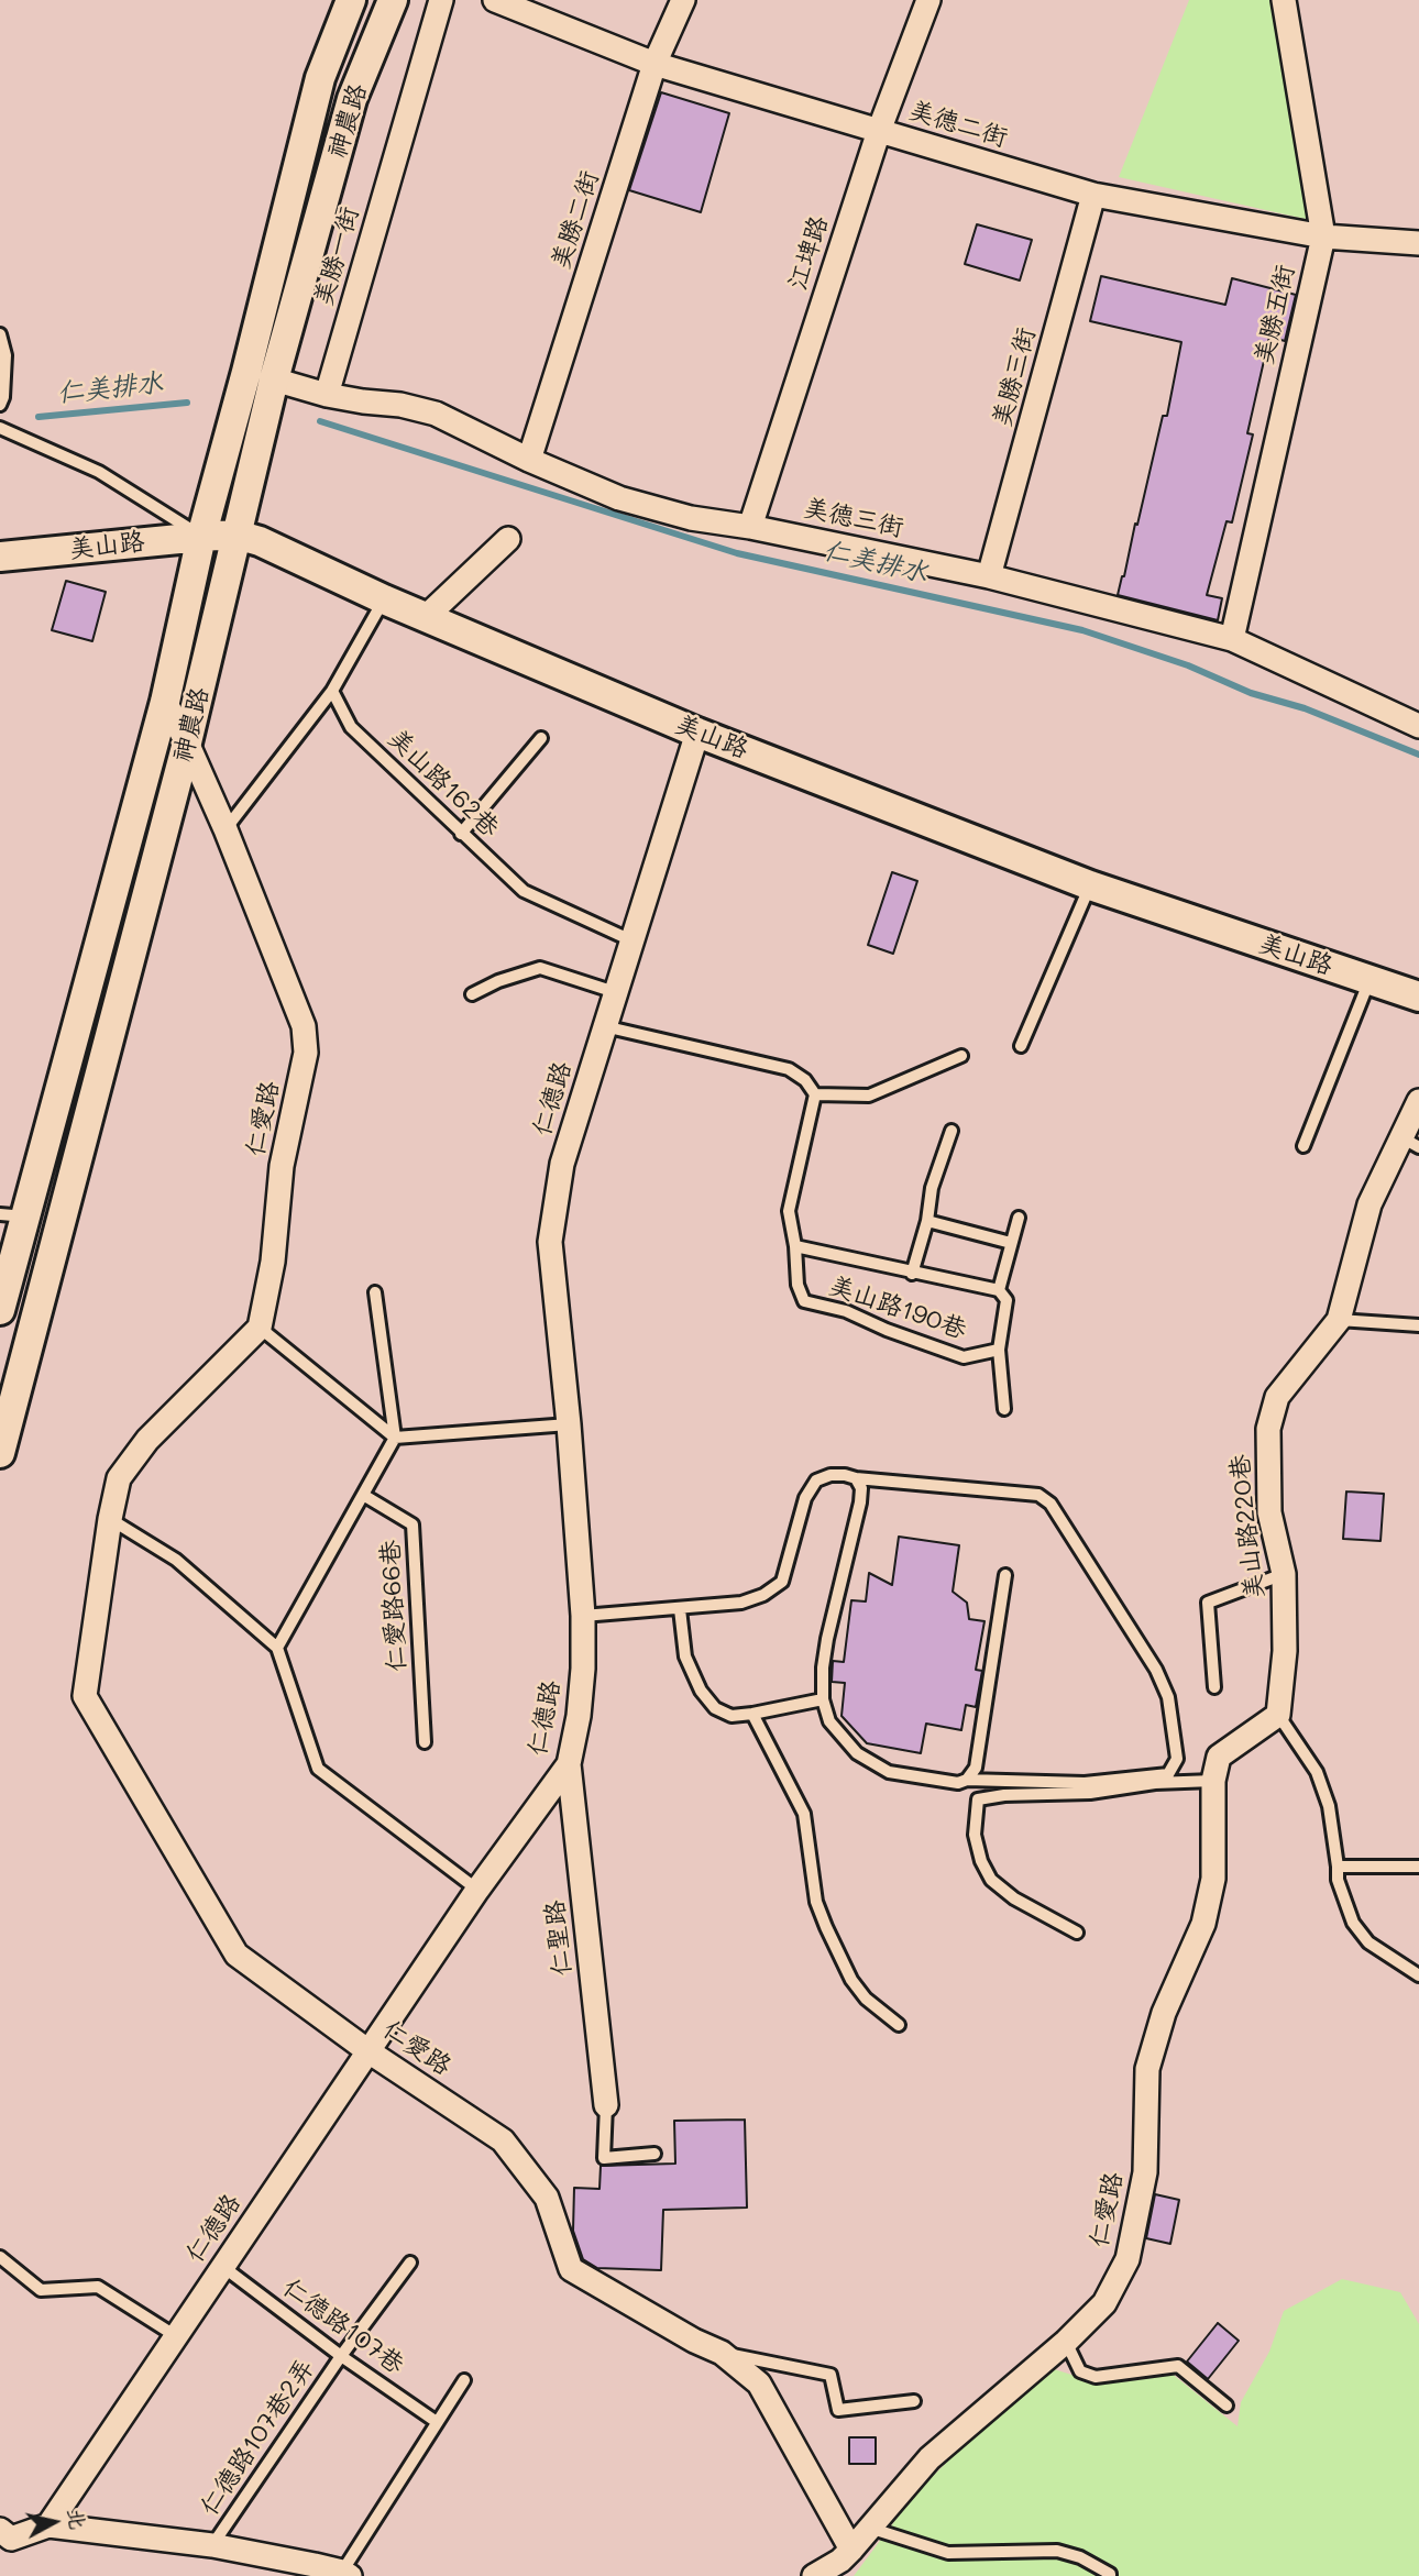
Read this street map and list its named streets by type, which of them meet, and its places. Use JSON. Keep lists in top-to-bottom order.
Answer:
{
  "streets": {
    "street": [
      "神農路",
      "美德二街",
      "美勝二街",
      "江埤路",
      "美勝一街",
      "美勝五街",
      "美勝三街",
      "美德三街",
      "美山路",
      "仁德路",
      "仁愛路",
      "美山路220巷",
      "仁聖路"
    ],
    "lane": [
      "美山路162巷",
      "美山路190巷",
      "仁愛路66巷",
      "仁德路107巷",
      "仁德路107巷2弄"
    ]
  },
  "crossings": [
    ["神農路", "美德三街"],
    ["神農路", "美山路"],
    ["神農路", "仁愛路"],
    ["美德二街", "美勝二街"],
    ["美德二街", "江埤路"],
    ["美德二街", "美勝五街"],
    ["美德二街", "美勝三街"],
    ["美勝二街", "美德三街"],
    ["江埤路", "美德三街"],
    ["美勝一街", "美德三街"],
    ["美勝五街", "美德三街"],
    ["美勝三街", "美德三街"],
    ["美山路", "仁德路"],
    ["美山路162巷", "仁德路"],
    ["仁德路", "仁愛路"],
    ["仁德路", "仁聖路"],
    ["仁德路", "仁德路107巷"],
    ["仁德路107巷", "仁德路107巷2弄"]
  ],
  "water": ["仁美排水"],
  "north": "right"
}
